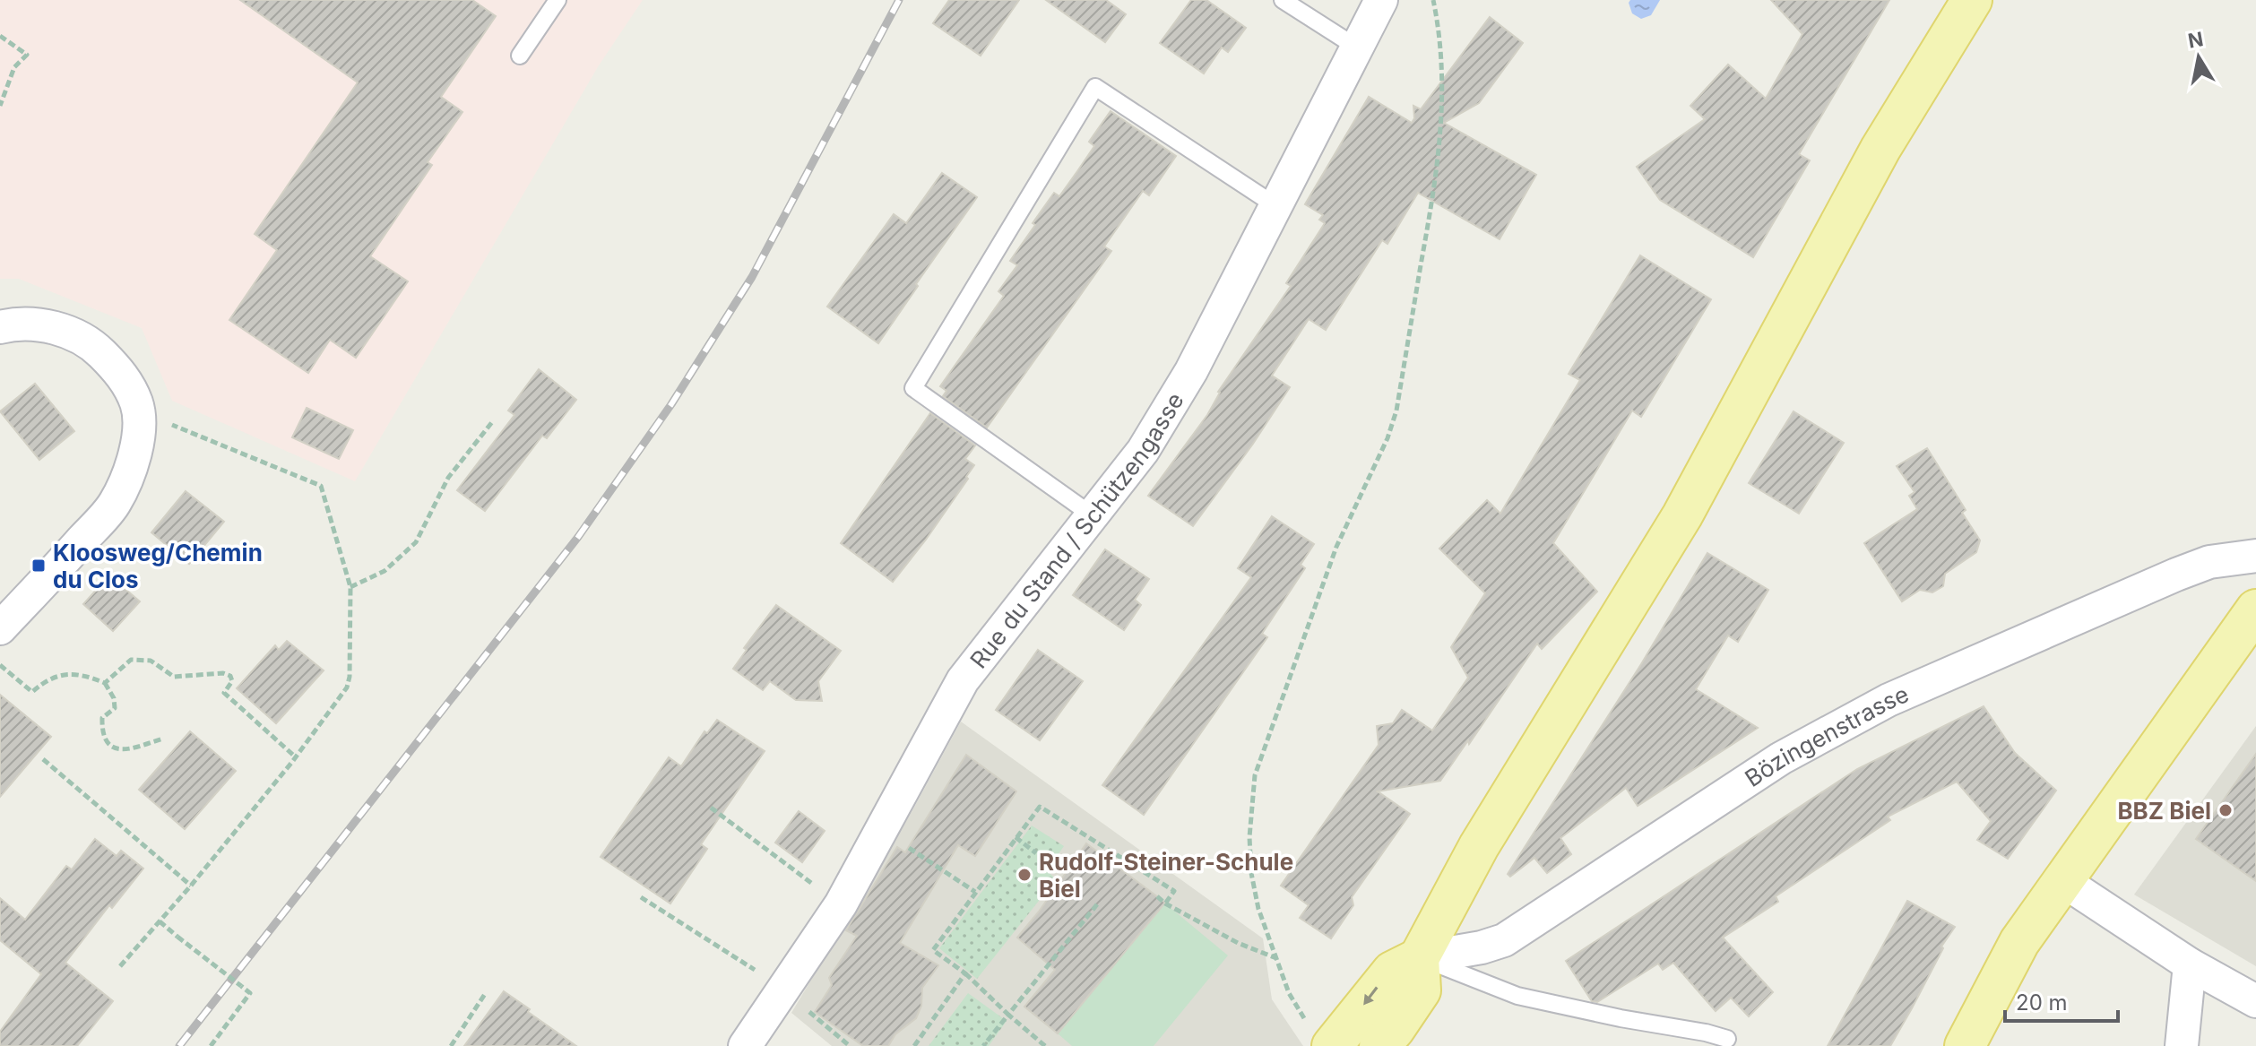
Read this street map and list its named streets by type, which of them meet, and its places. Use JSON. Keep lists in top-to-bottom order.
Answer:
{
  "streets": {
    "street": ["Rue du Stand / Schützengasse", "Bözingenstrasse"]
  },
  "places": {
    "transit": ["Kloosweg/Chemin du Clos"],
    "other": ["BBZ Biel", "Rudolf-Steiner-Schule Biel"]
  },
  "scale_bar": "20 m",
  "north": "top"
}
